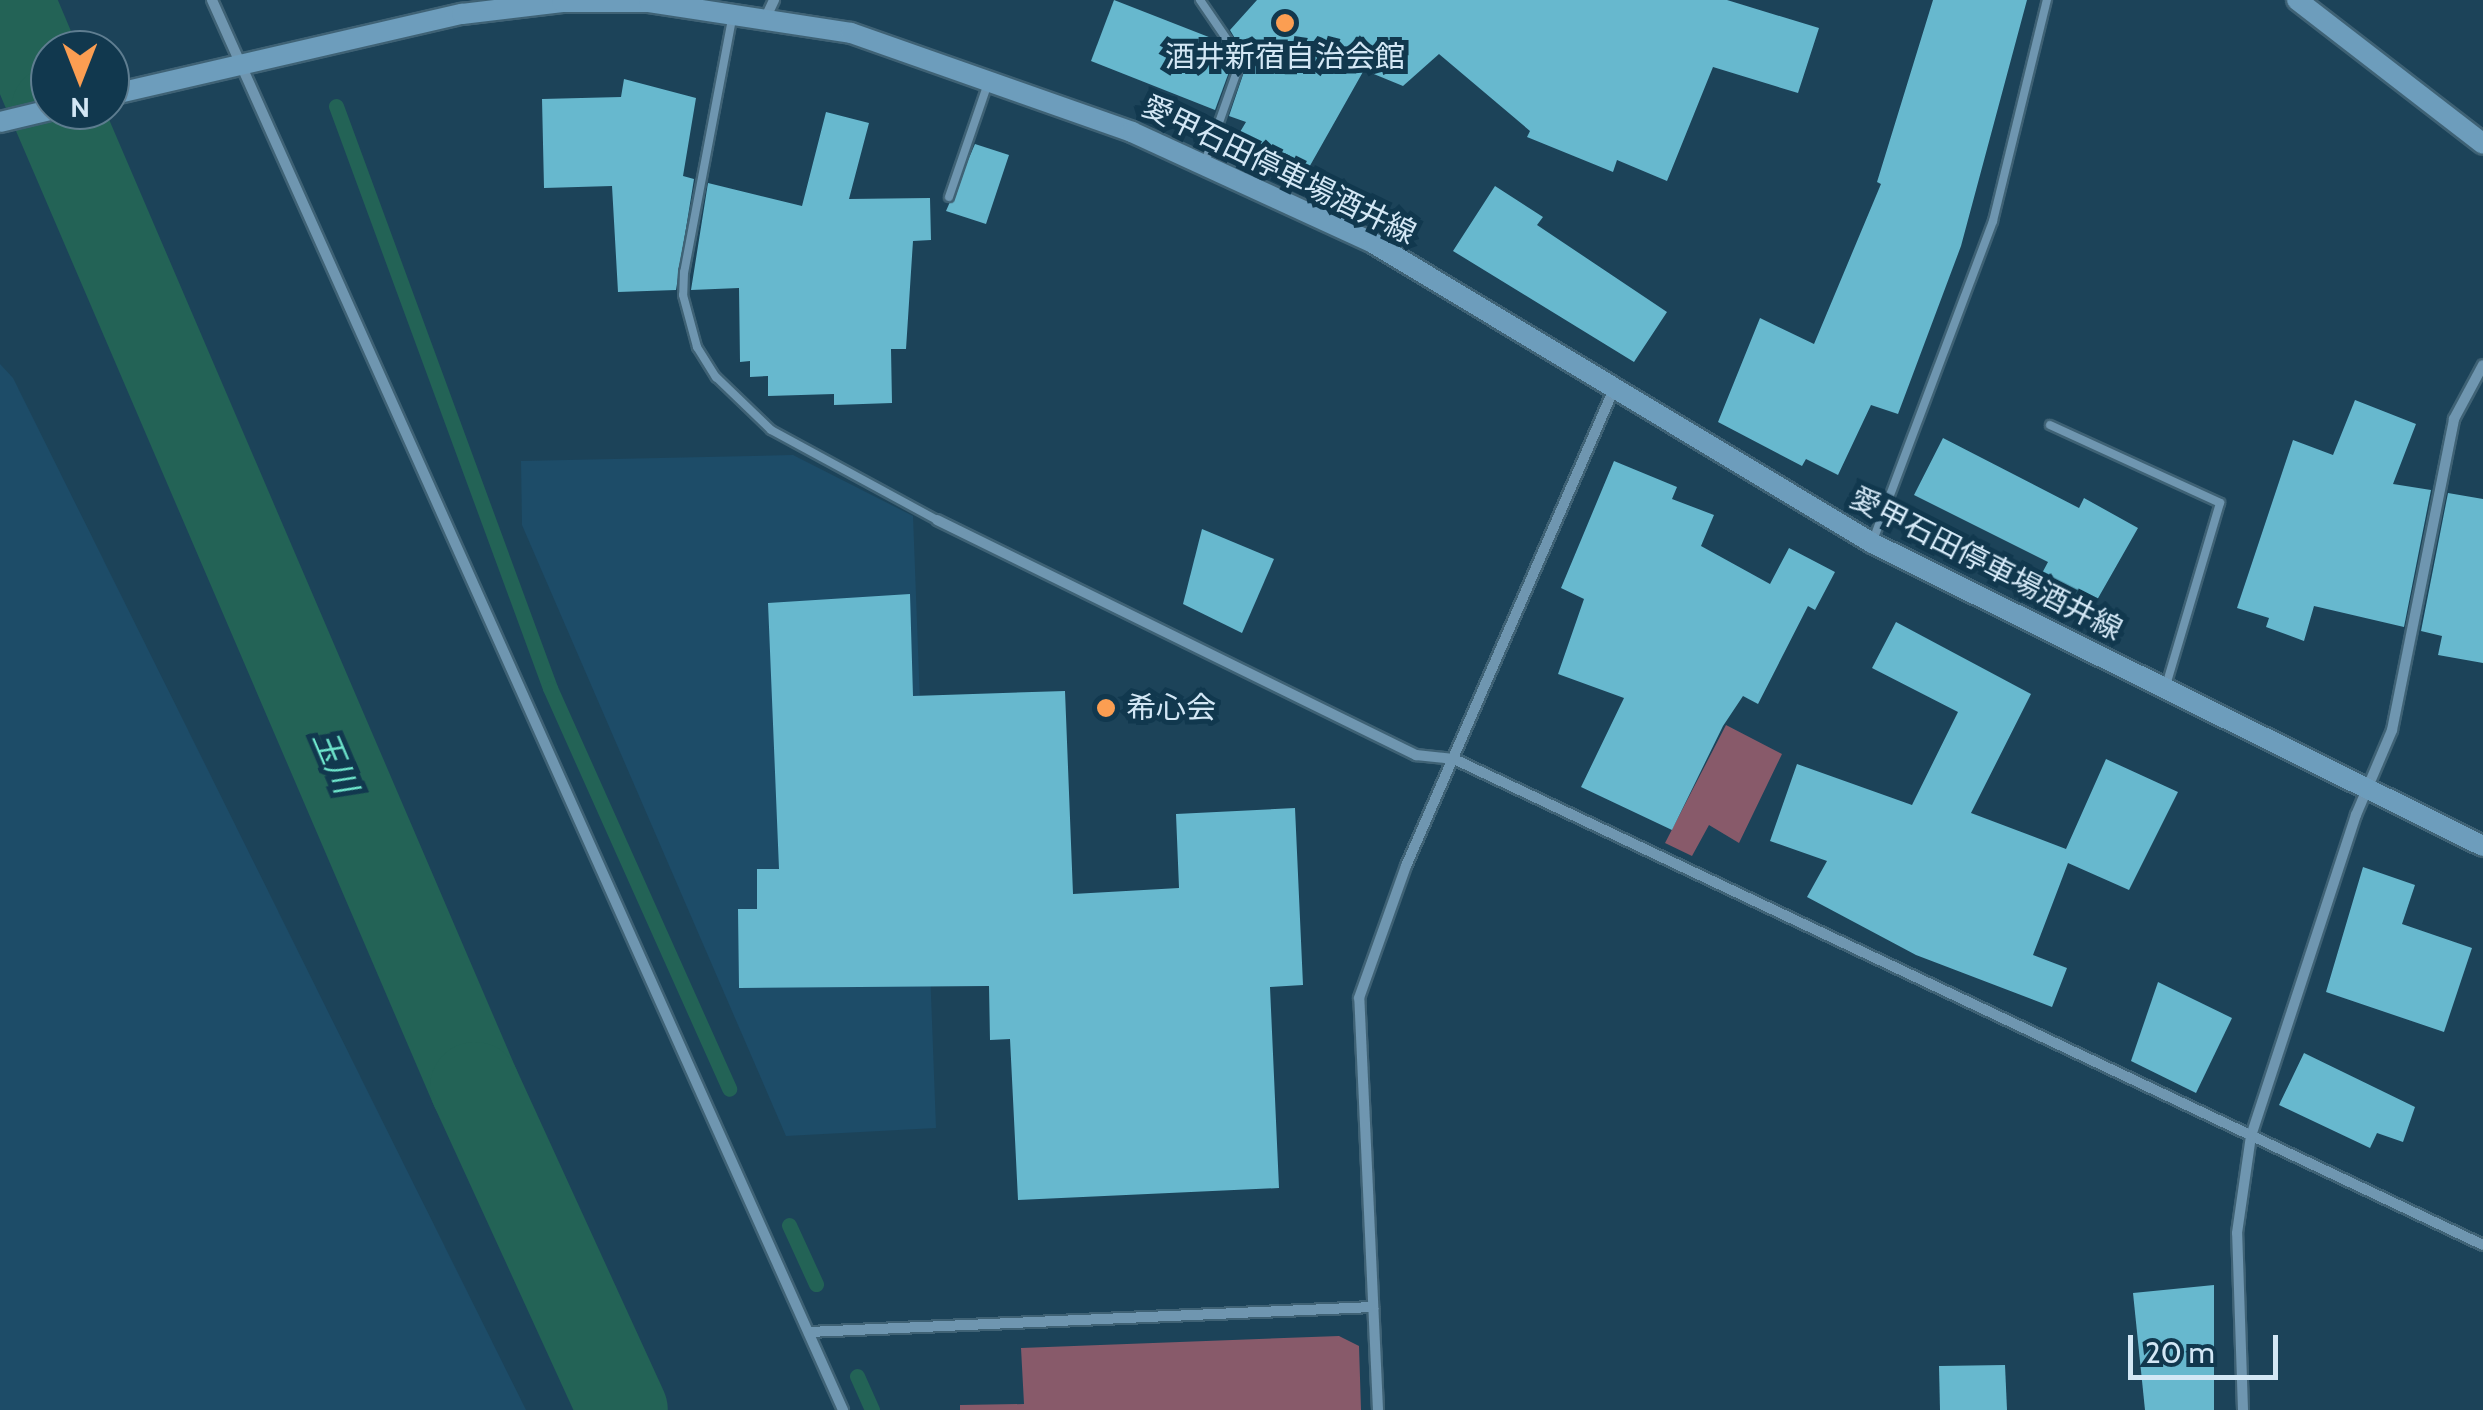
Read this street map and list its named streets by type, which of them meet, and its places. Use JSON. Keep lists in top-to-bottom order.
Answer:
{
  "streets": {
    "main road": ["愛甲石田停車場酒井線"]
  },
  "water": ["玉川"],
  "places": ["酒井新宿自治会館", "希心会"],
  "scale_bar": "20 m",
  "north": "bottom"
}
